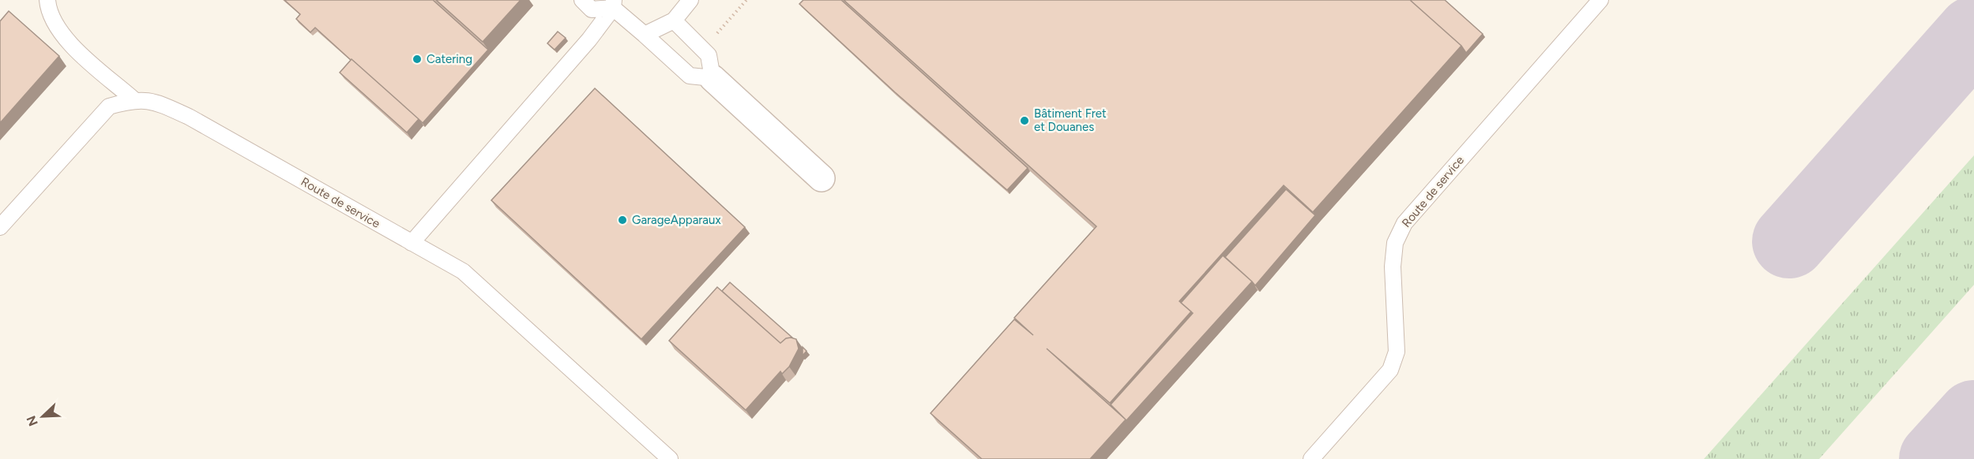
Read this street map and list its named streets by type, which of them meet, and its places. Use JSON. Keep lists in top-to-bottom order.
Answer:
{
  "streets": {
    "lane": ["Route de service"]
  },
  "places": ["Catering", "Bâtiment Fret et Douanes", "GarageApparaux"],
  "north": "bottom left"
}
